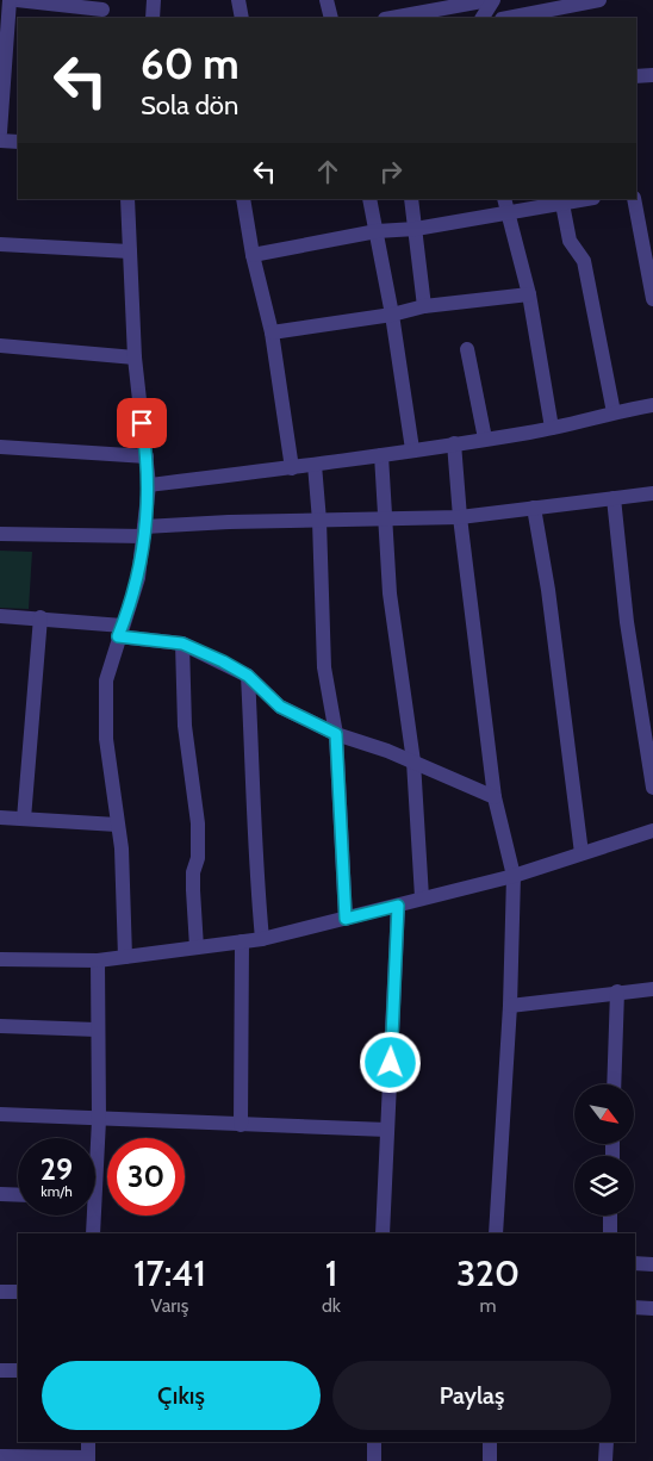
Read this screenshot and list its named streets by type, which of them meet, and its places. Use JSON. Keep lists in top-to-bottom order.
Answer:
{
  "north": "bottom right",
  "page": {
    "turn": ["60 m", "Sola dön"],
    "speed": "29 km/h",
    "limit": "30",
    "eta": [
      "17:41",
      "Varış",
      "1",
      "dk",
      "320",
      "m"
    ],
    "buttons": ["Çıkış", "Paylaş"]
  }
}
